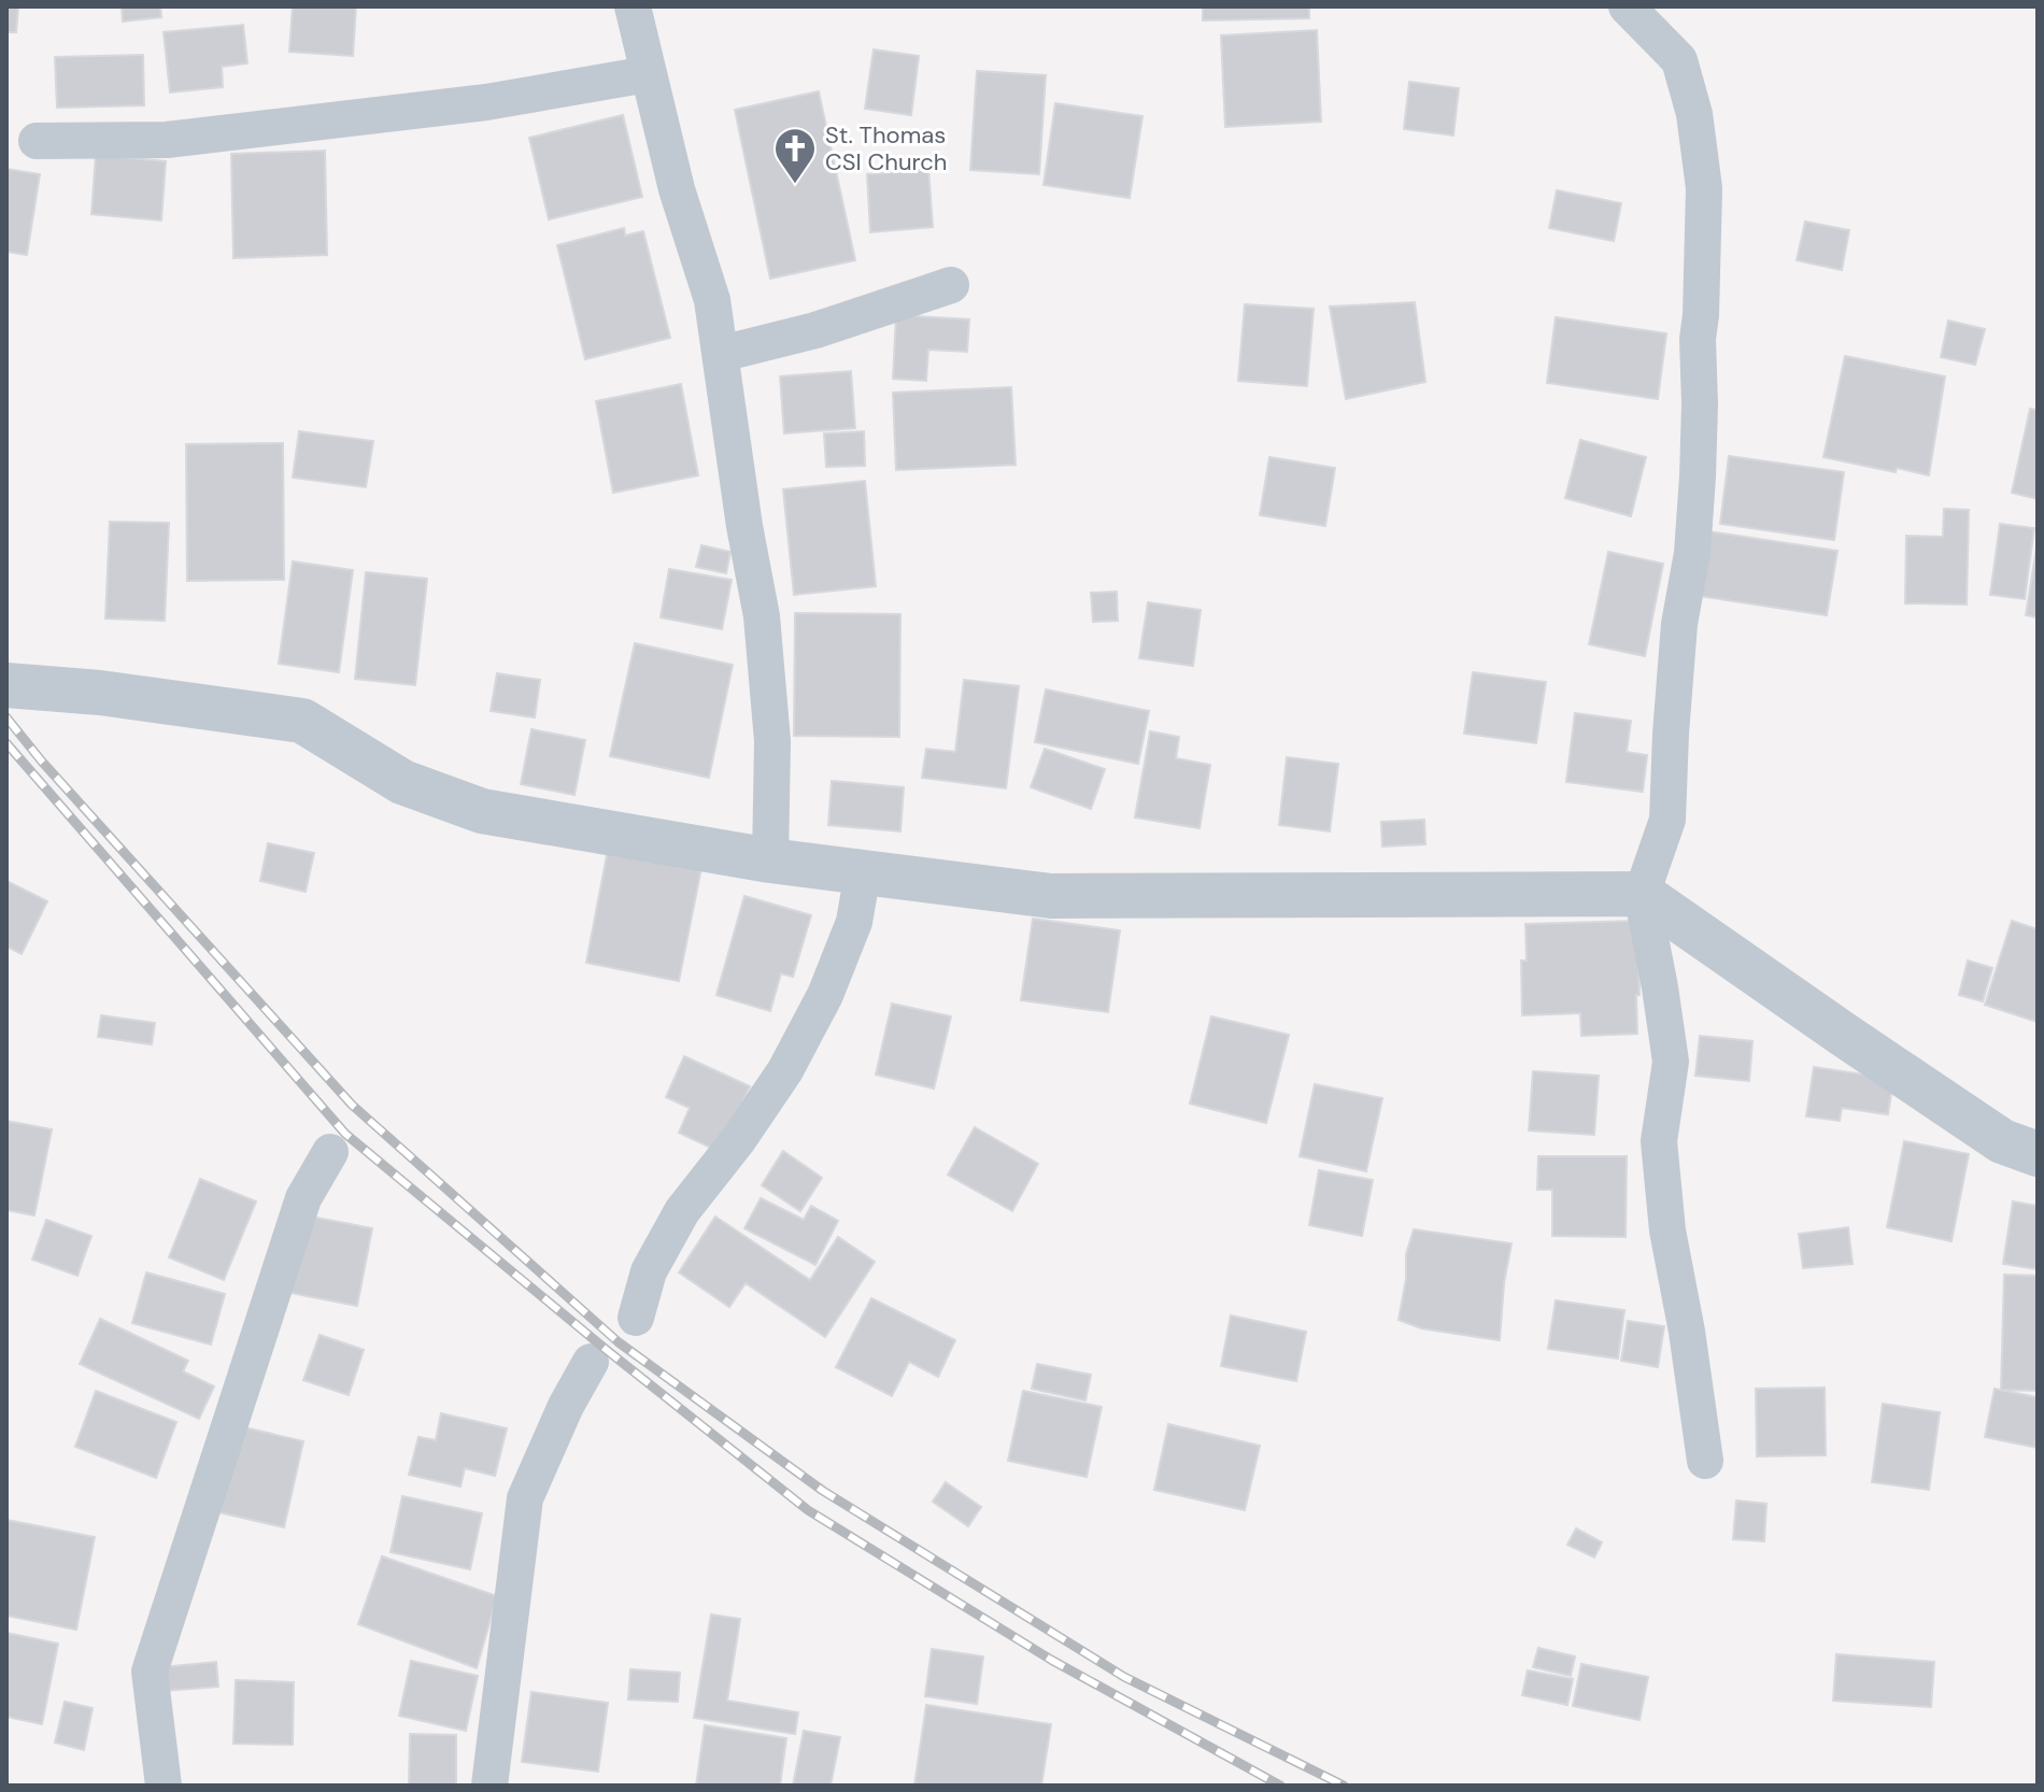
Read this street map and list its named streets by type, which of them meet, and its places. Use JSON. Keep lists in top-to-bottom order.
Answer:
{
  "places": {
    "church": ["St. Thomas CSI Church"]
  }
}
